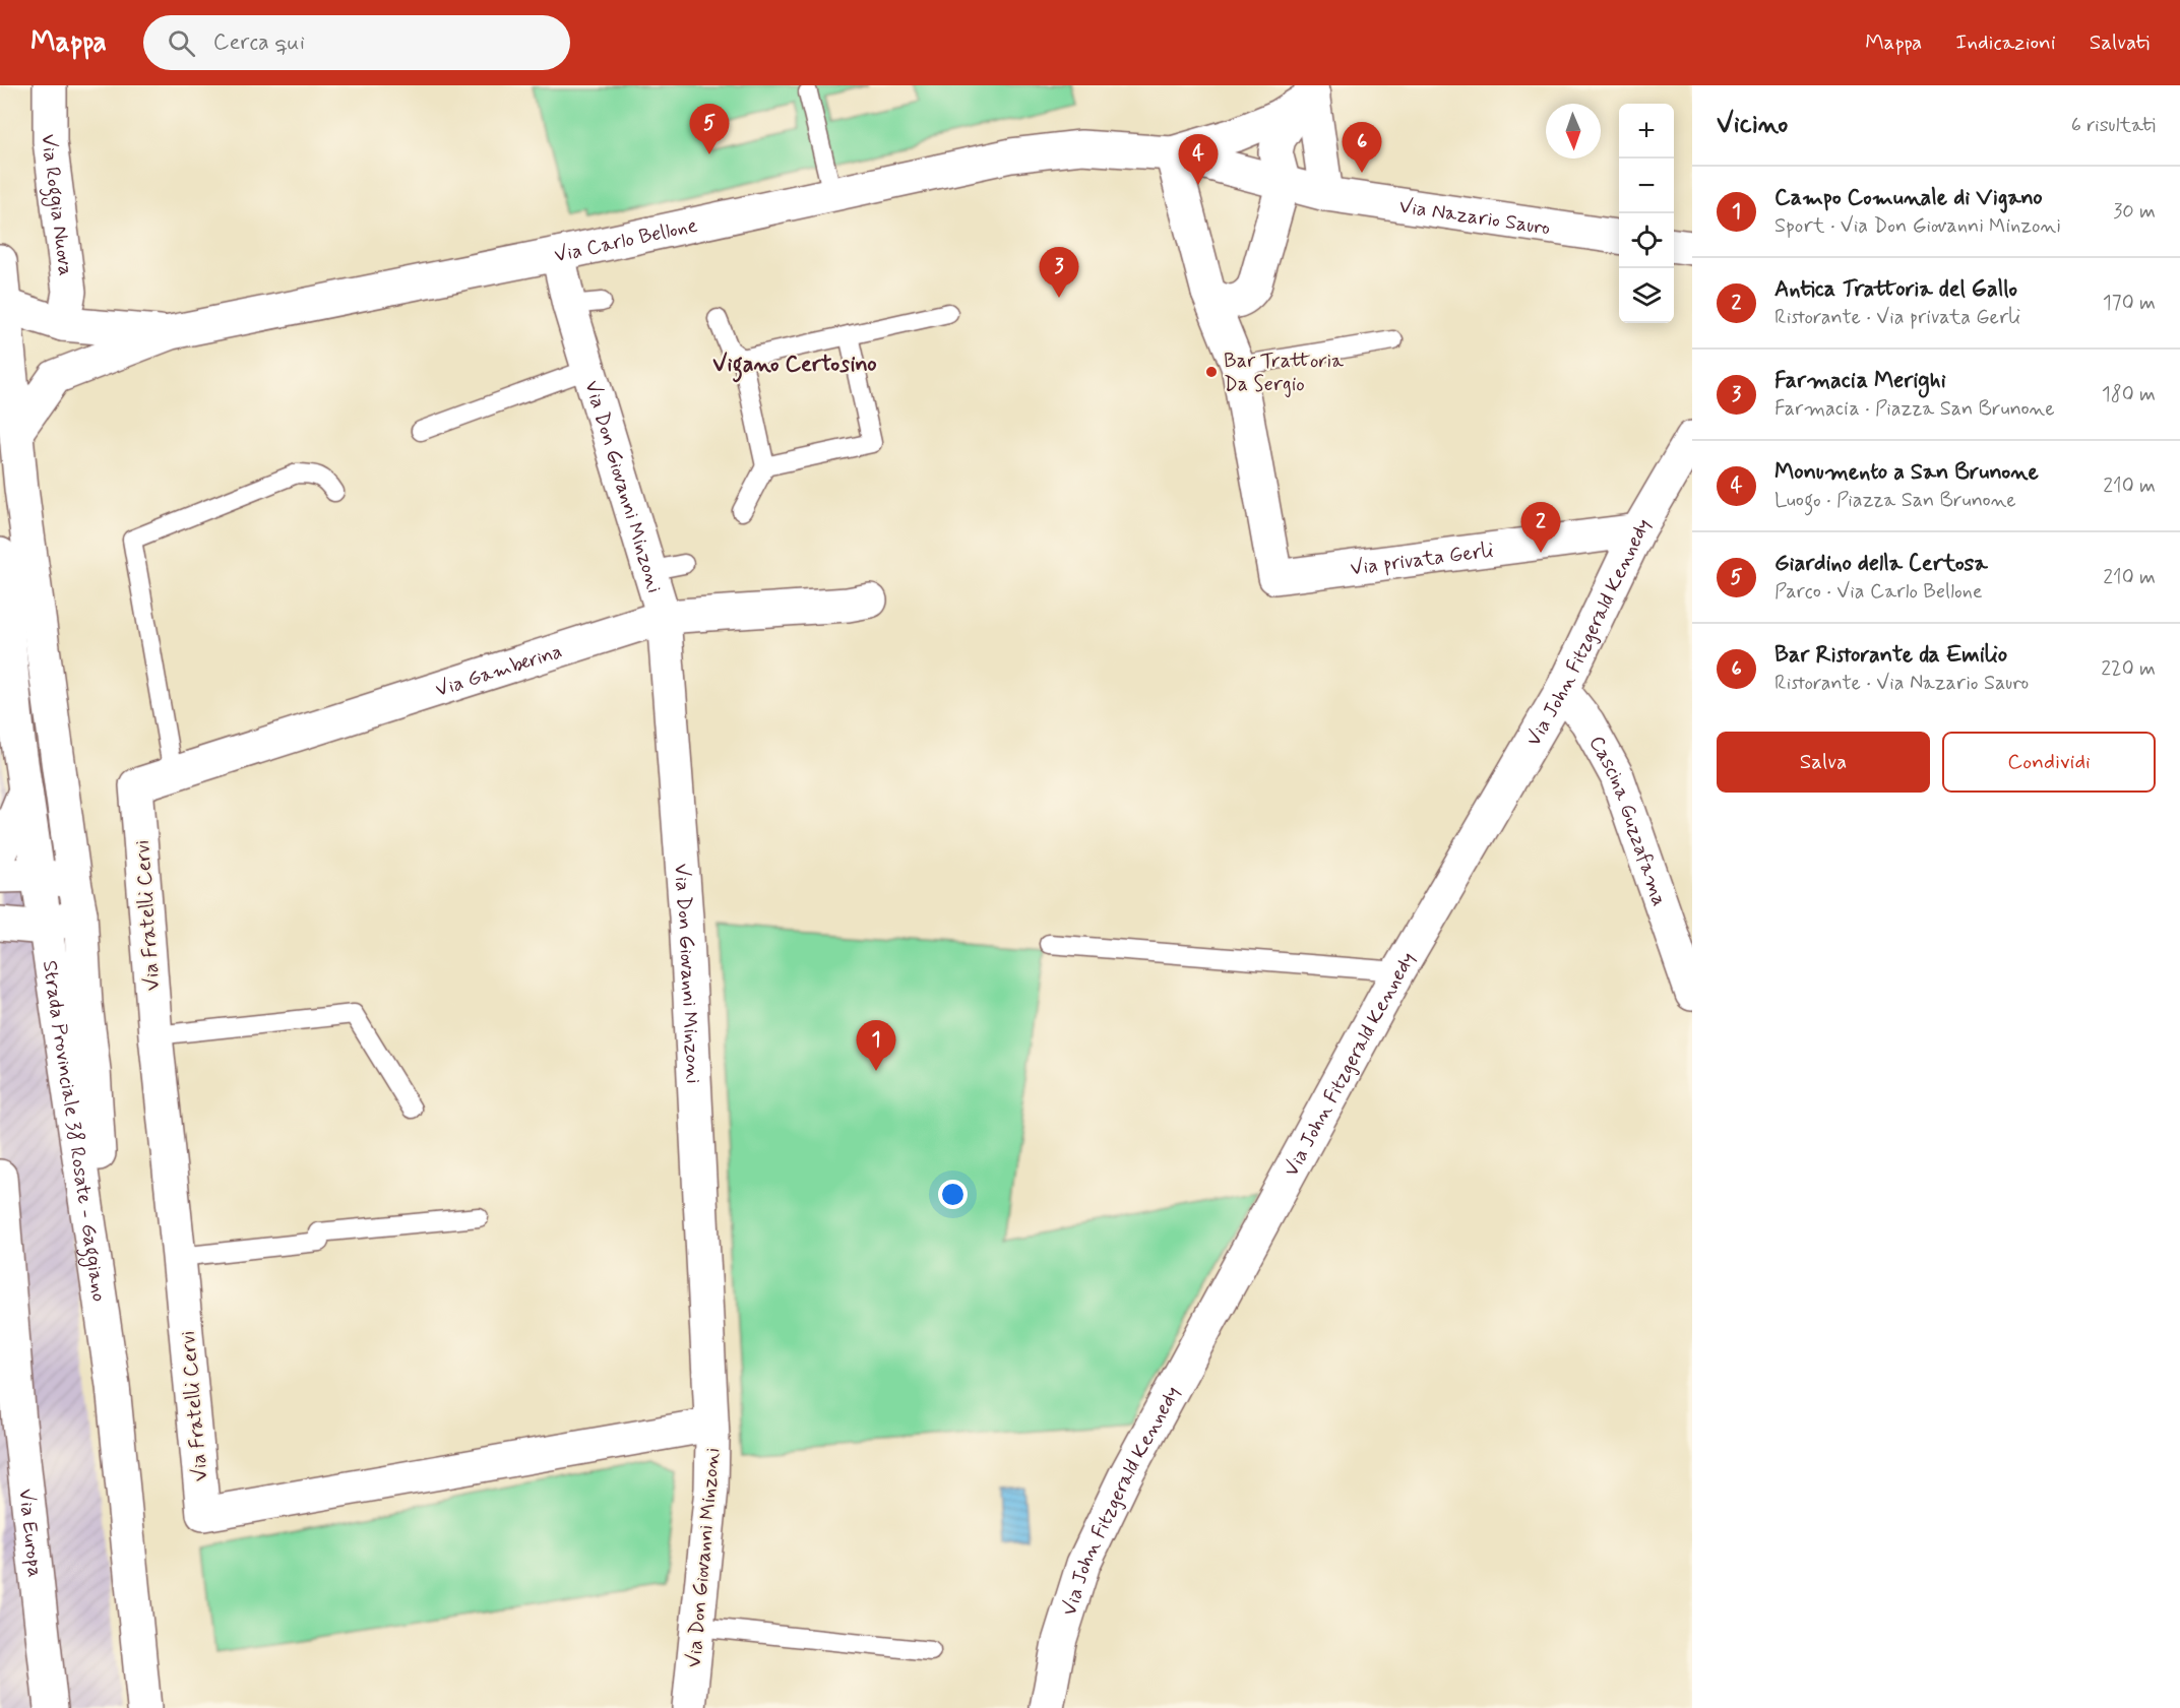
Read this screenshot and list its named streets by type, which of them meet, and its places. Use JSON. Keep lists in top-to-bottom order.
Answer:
{
  "streets": {
    "street": [
      "Via Roggia Nuova",
      "Via Nazario Sauro",
      "Via Carlo Bellone",
      "Via Don Giovanni Minzoni",
      "Via privata Gerli",
      "Via John Fitzgerald Kennedy",
      "Via Gamberina",
      "Cascina Guzzafama",
      "Via Fratelli Cervi",
      "Strada Provinciale 38 Rosate - Gaggiano",
      "Via Europa"
    ]
  },
  "crossings": [
    ["Via Roggia Nuova", "Via Carlo Bellone"],
    ["Via Nazario Sauro", "Via Carlo Bellone"],
    ["Via Carlo Bellone", "Via Don Giovanni Minzoni"],
    ["Via Don Giovanni Minzoni", "Via Gamberina"],
    ["Via Don Giovanni Minzoni", "Via Fratelli Cervi"],
    ["Via privata Gerli", "Via John Fitzgerald Kennedy"],
    ["Via John Fitzgerald Kennedy", "Cascina Guzzafama"],
    ["Via Gamberina", "Via Fratelli Cervi"]
  ],
  "districts": ["Vigano Certosino"],
  "places": ["Bar Trattoria Da Sergio"],
  "north": "bottom",
  "page": {
    "header": "Mappa",
    "search": "Cerca qui",
    "nav": ["Mappa", "Indicazioni", "Salvati"],
    "heading": ["Vicino", "6 risultati"],
    "map_buttons": ["+", "−"],
    "pins": [
      "5",
      "6",
      "4",
      "3",
      "2",
      "1"
    ],
    "list": [
      {
        "mark": "1",
        "name": "Campo Comunale di Vigano",
        "note": "Sport · Via Don Giovanni Minzoni",
        "value": "30 m"
      },
      {
        "mark": "2",
        "name": "Antica Trattoria del Gallo",
        "note": "Ristorante · Via privata Gerli",
        "value": "170 m"
      },
      {
        "mark": "3",
        "name": "Farmacia Merighi",
        "note": "Farmacia · Piazza San Brunone",
        "value": "180 m"
      },
      {
        "mark": "4",
        "name": "Monumento a San Brunone",
        "note": "Luogo · Piazza San Brunone",
        "value": "210 m"
      },
      {
        "mark": "5",
        "name": "Giardino della Certosa",
        "note": "Parco · Via Carlo Bellone",
        "value": "210 m"
      },
      {
        "mark": "6",
        "name": "Bar Ristorante da Emilio",
        "note": "Ristorante · Via Nazario Sauro",
        "value": "220 m"
      }
    ],
    "buttons": ["Salva", "Condividi"]
  }
}
